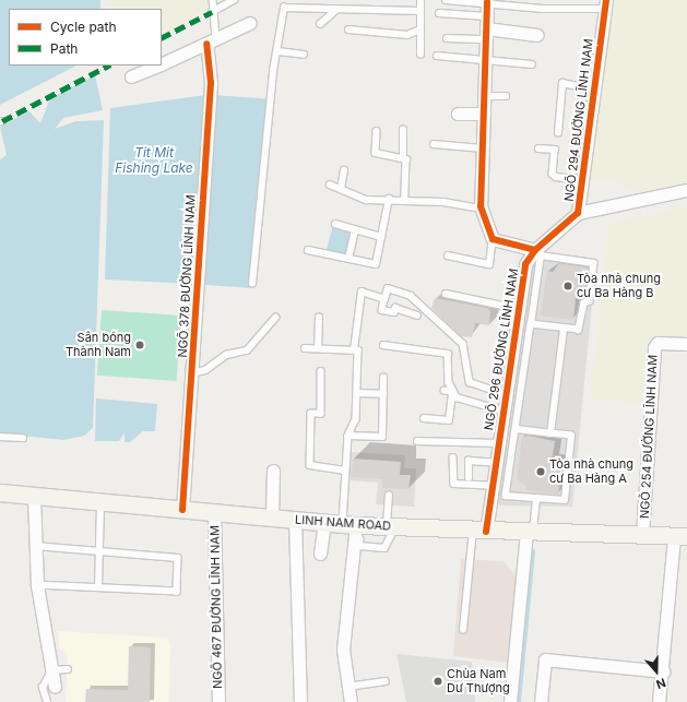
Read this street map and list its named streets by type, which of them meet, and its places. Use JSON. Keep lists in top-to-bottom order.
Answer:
{
  "streets": {
    "main road": ["LINH NAM ROAD"],
    "street": [
      "NGÕ 294 ĐƯỜNG LĨNH NAM",
      "NGÕ 378 ĐƯỜNG LĨNH NAM",
      "NGÕ 296 ĐƯỜNG LĨNH NAM",
      "NGÕ 254 ĐƯỜNG LĨNH NAM",
      "NGÕ 467 ĐƯỜNG LĨNH NAM"
    ]
  },
  "crossings": [
    ["NGÕ 294 ĐƯỜNG LĨNH NAM", "NGÕ 296 ĐƯỜNG LĨNH NAM"],
    ["NGÕ 378 ĐƯỜNG LĨNH NAM", "LINH NAM ROAD"],
    ["NGÕ 296 ĐƯỜNG LĨNH NAM", "LINH NAM ROAD"],
    ["NGÕ 254 ĐƯỜNG LĨNH NAM", "LINH NAM ROAD"],
    ["LINH NAM ROAD", "NGÕ 467 ĐƯỜNG LĨNH NAM"]
  ],
  "water": ["Tit Mit Fishing Lake"],
  "places": [
    "Tòa nhà chung cư Ba Hàng B",
    "Sân bóng Thành Nam",
    "Tòa nhà chung cư Ba Hàng A",
    "Chùa Nam Dư Thượng"
  ],
  "legend": ["Cycle path", "Path"],
  "north": "bottom"
}
